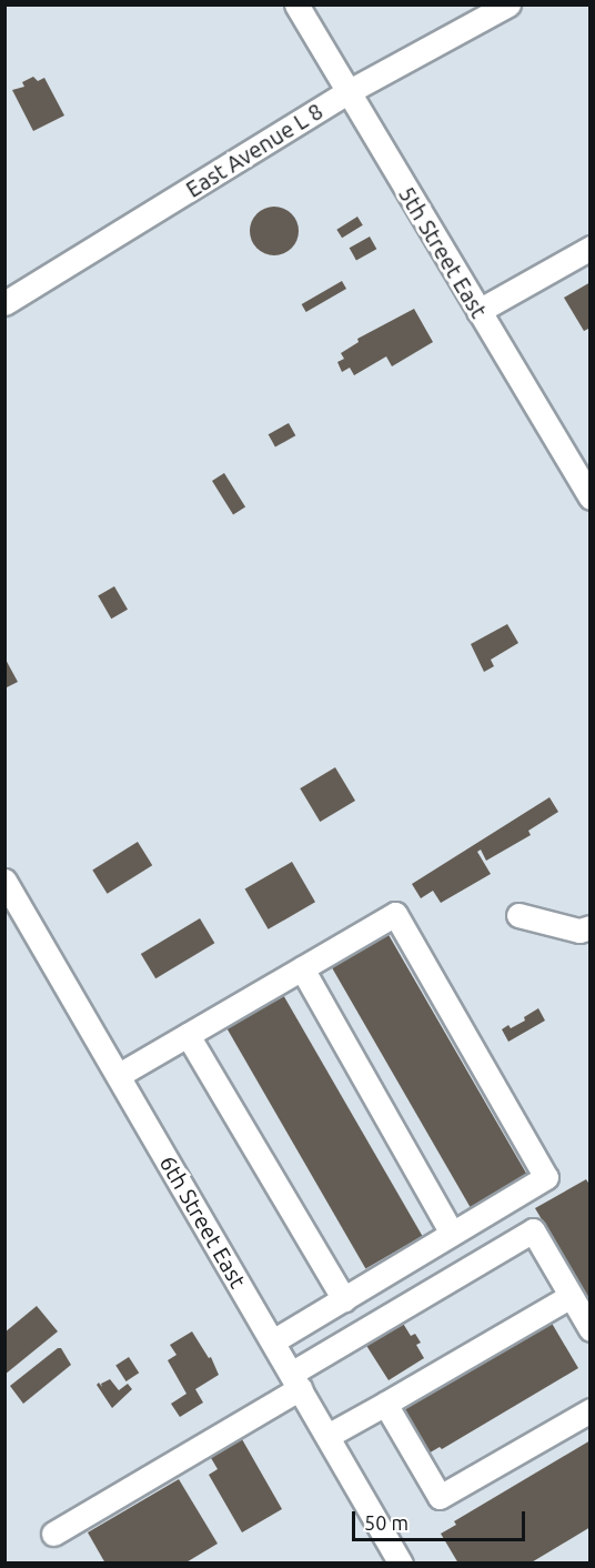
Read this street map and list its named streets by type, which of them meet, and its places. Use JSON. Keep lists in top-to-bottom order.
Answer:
{
  "streets": {
    "street": ["East Avenue L 8", "5th Street East", "6th Street East"]
  },
  "crossings": [
    ["East Avenue L 8", "5th Street East"]
  ],
  "scale_bar": "50 m"
}
